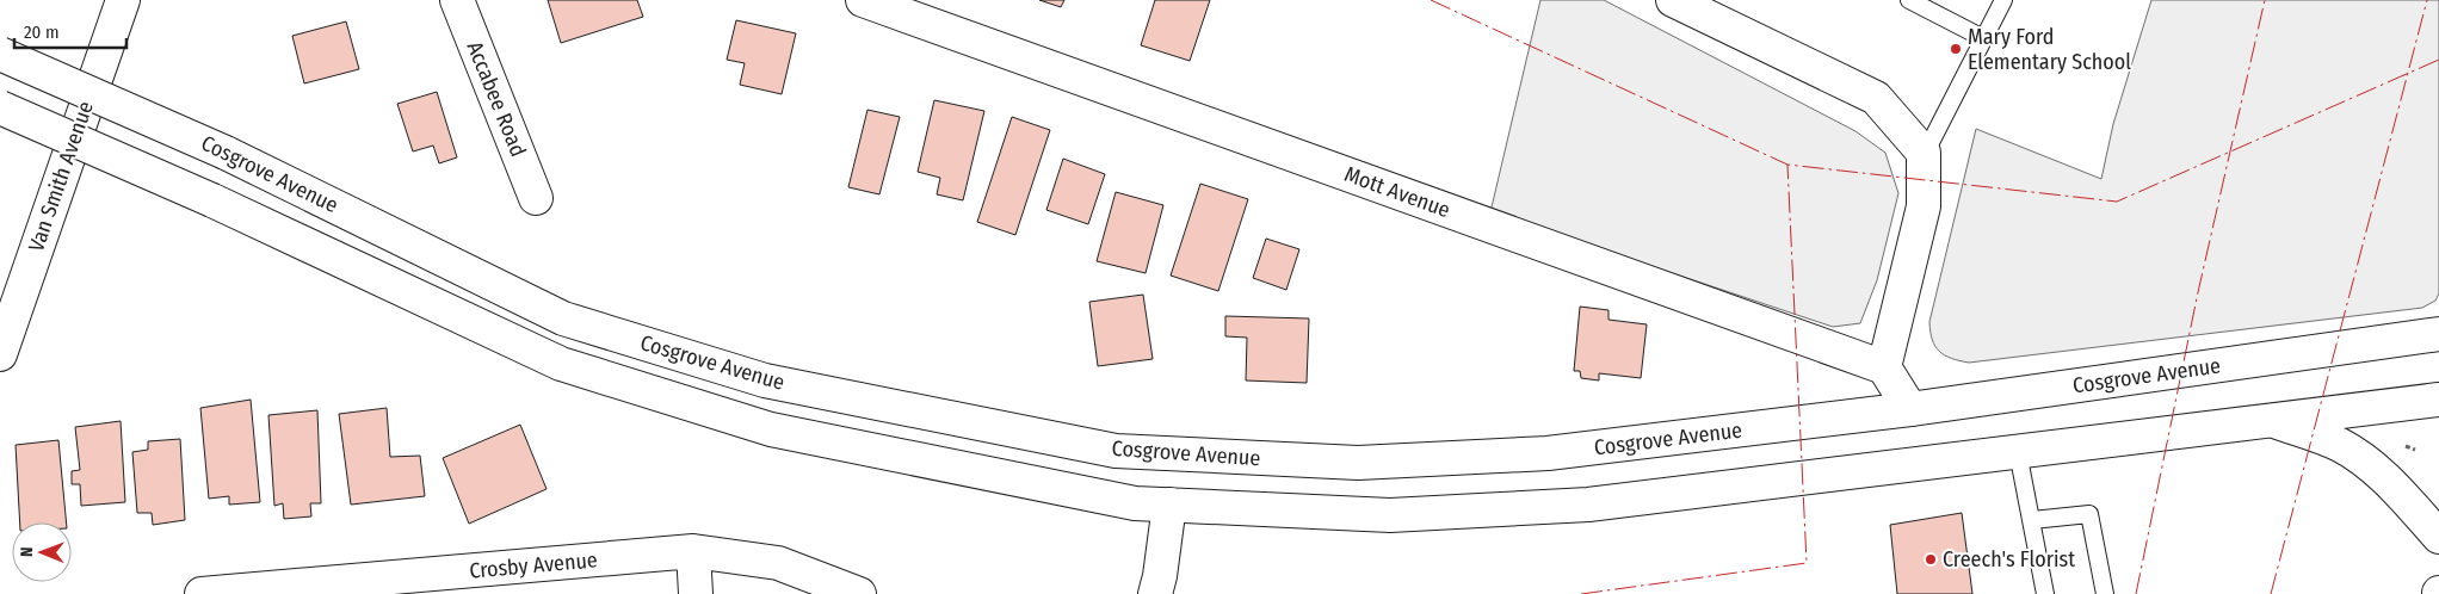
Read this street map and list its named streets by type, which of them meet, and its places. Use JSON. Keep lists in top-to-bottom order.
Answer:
{
  "streets": {
    "main road": [
      "Accabee Road",
      "Cosgrove Avenue",
      "Van Smith Avenue",
      "Mott Avenue",
      "Crosby Avenue"
    ]
  },
  "places": ["Mary Ford Elementary School", "Creech's Florist"],
  "scale_bar": "20 m",
  "north": "left"
}
